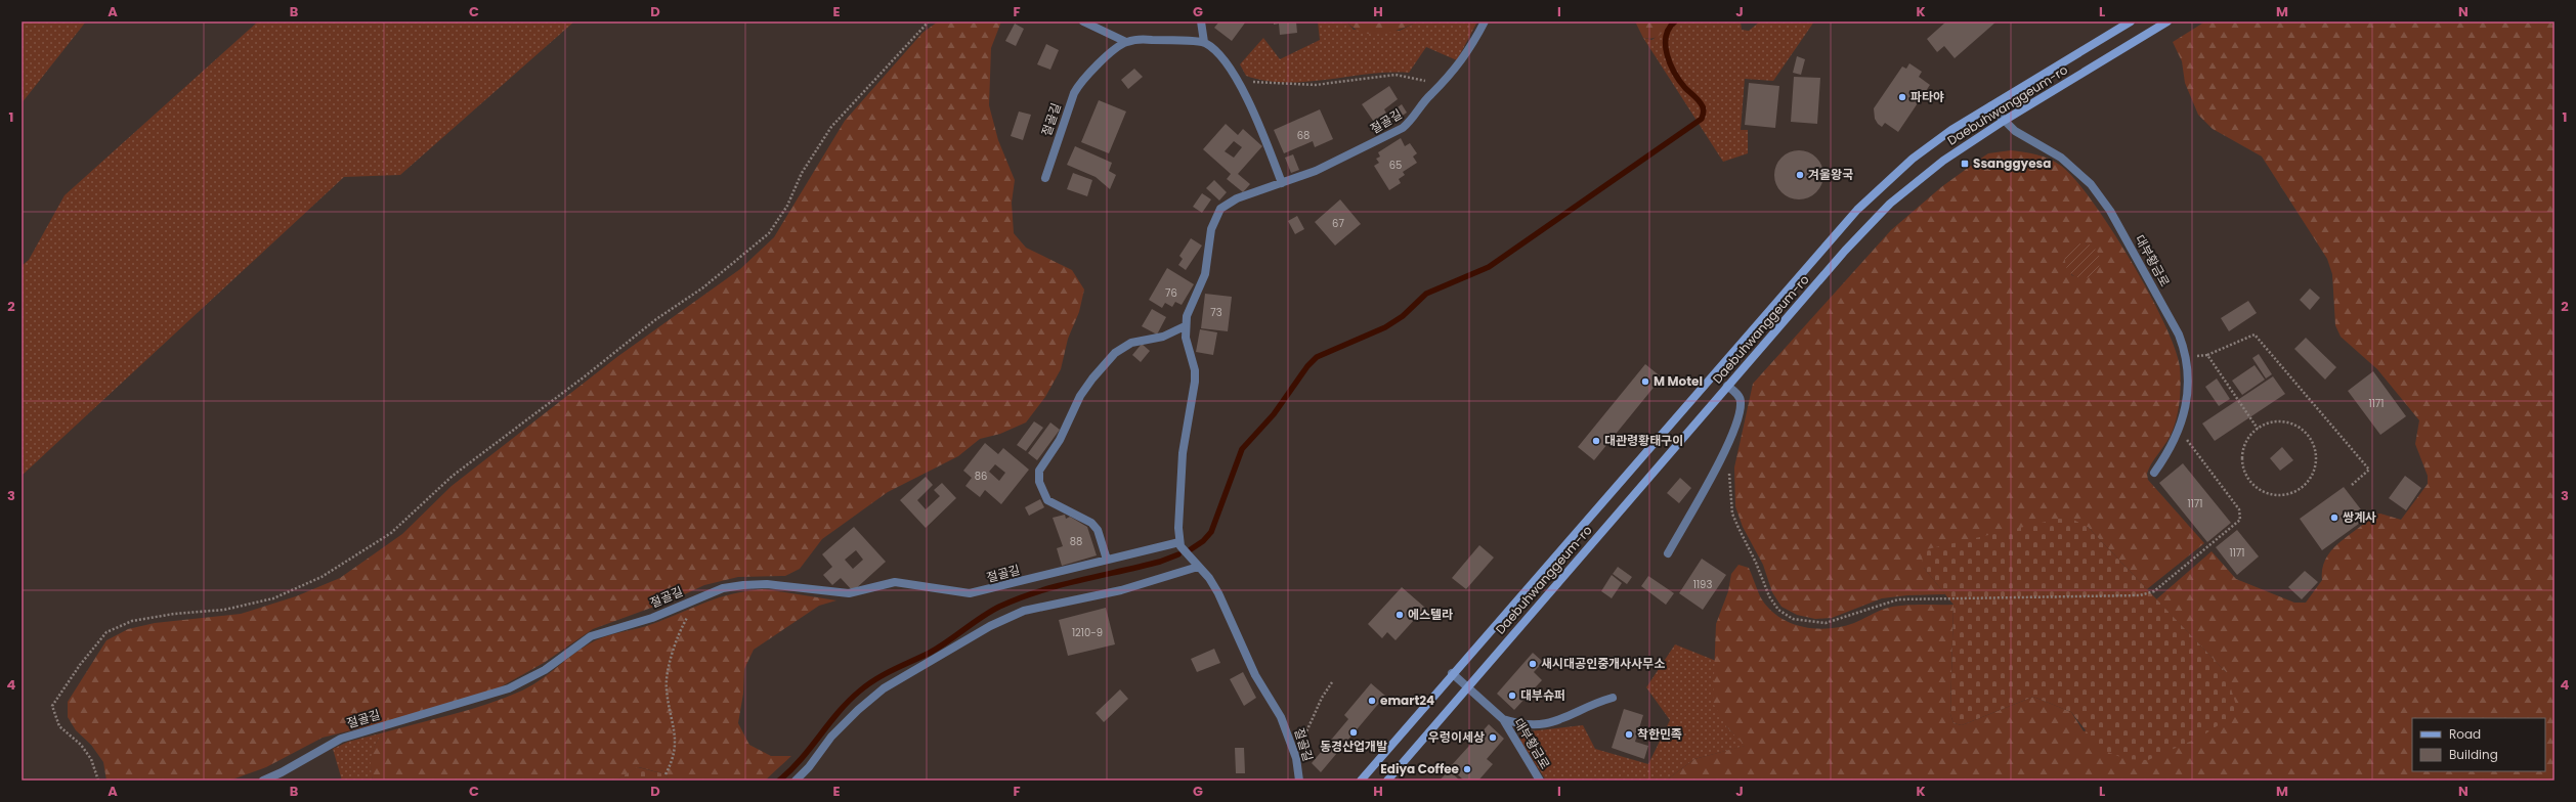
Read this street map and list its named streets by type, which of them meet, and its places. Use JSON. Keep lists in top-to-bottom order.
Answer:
{
  "streets": {
    "main road": ["Daebuhwanggeum-ro"],
    "lane": ["절골길", "대부황금로"]
  },
  "crossings": [
    ["Daebuhwanggeum-ro", "대부황금로"]
  ],
  "places": {
    "other": [
      "파타야",
      "겨울왕국",
      "M Motel",
      "대관령황태구이",
      "쌍계사",
      "에스텔라",
      "새시대공인중개사사무소",
      "대부슈퍼",
      "emart24",
      "동경산업개발",
      "착한민족",
      "우렁이세상",
      "Ediya Coffee"
    ],
    "transit": ["Ssanggyesa"]
  },
  "house_numbers": [
    "68",
    "65",
    "67",
    "76",
    "73",
    "1171",
    "86",
    "1171",
    "88",
    "1171",
    "1193",
    "1210-9"
  ],
  "legend": ["Road", "Building"],
  "grid": {
    "columns": [
      "A",
      "B",
      "C",
      "D",
      "E",
      "F",
      "G",
      "H",
      "I",
      "J",
      "K",
      "L",
      "M",
      "N"
    ],
    "rows": [
      "1",
      "2",
      "3",
      "4"
    ]
  }
}
